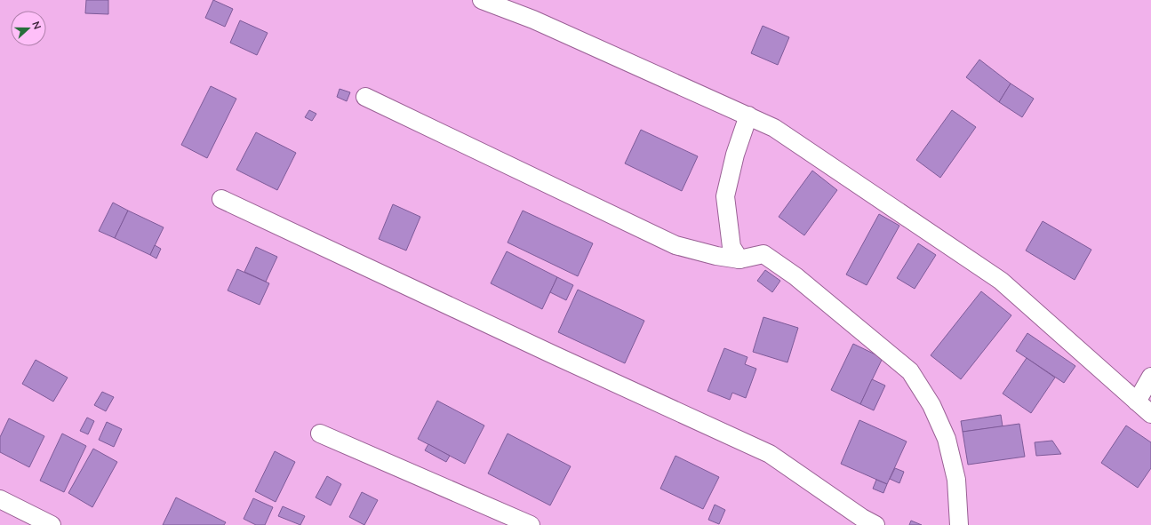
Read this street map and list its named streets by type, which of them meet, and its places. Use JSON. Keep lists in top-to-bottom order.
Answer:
{
  "north": "right"
}
